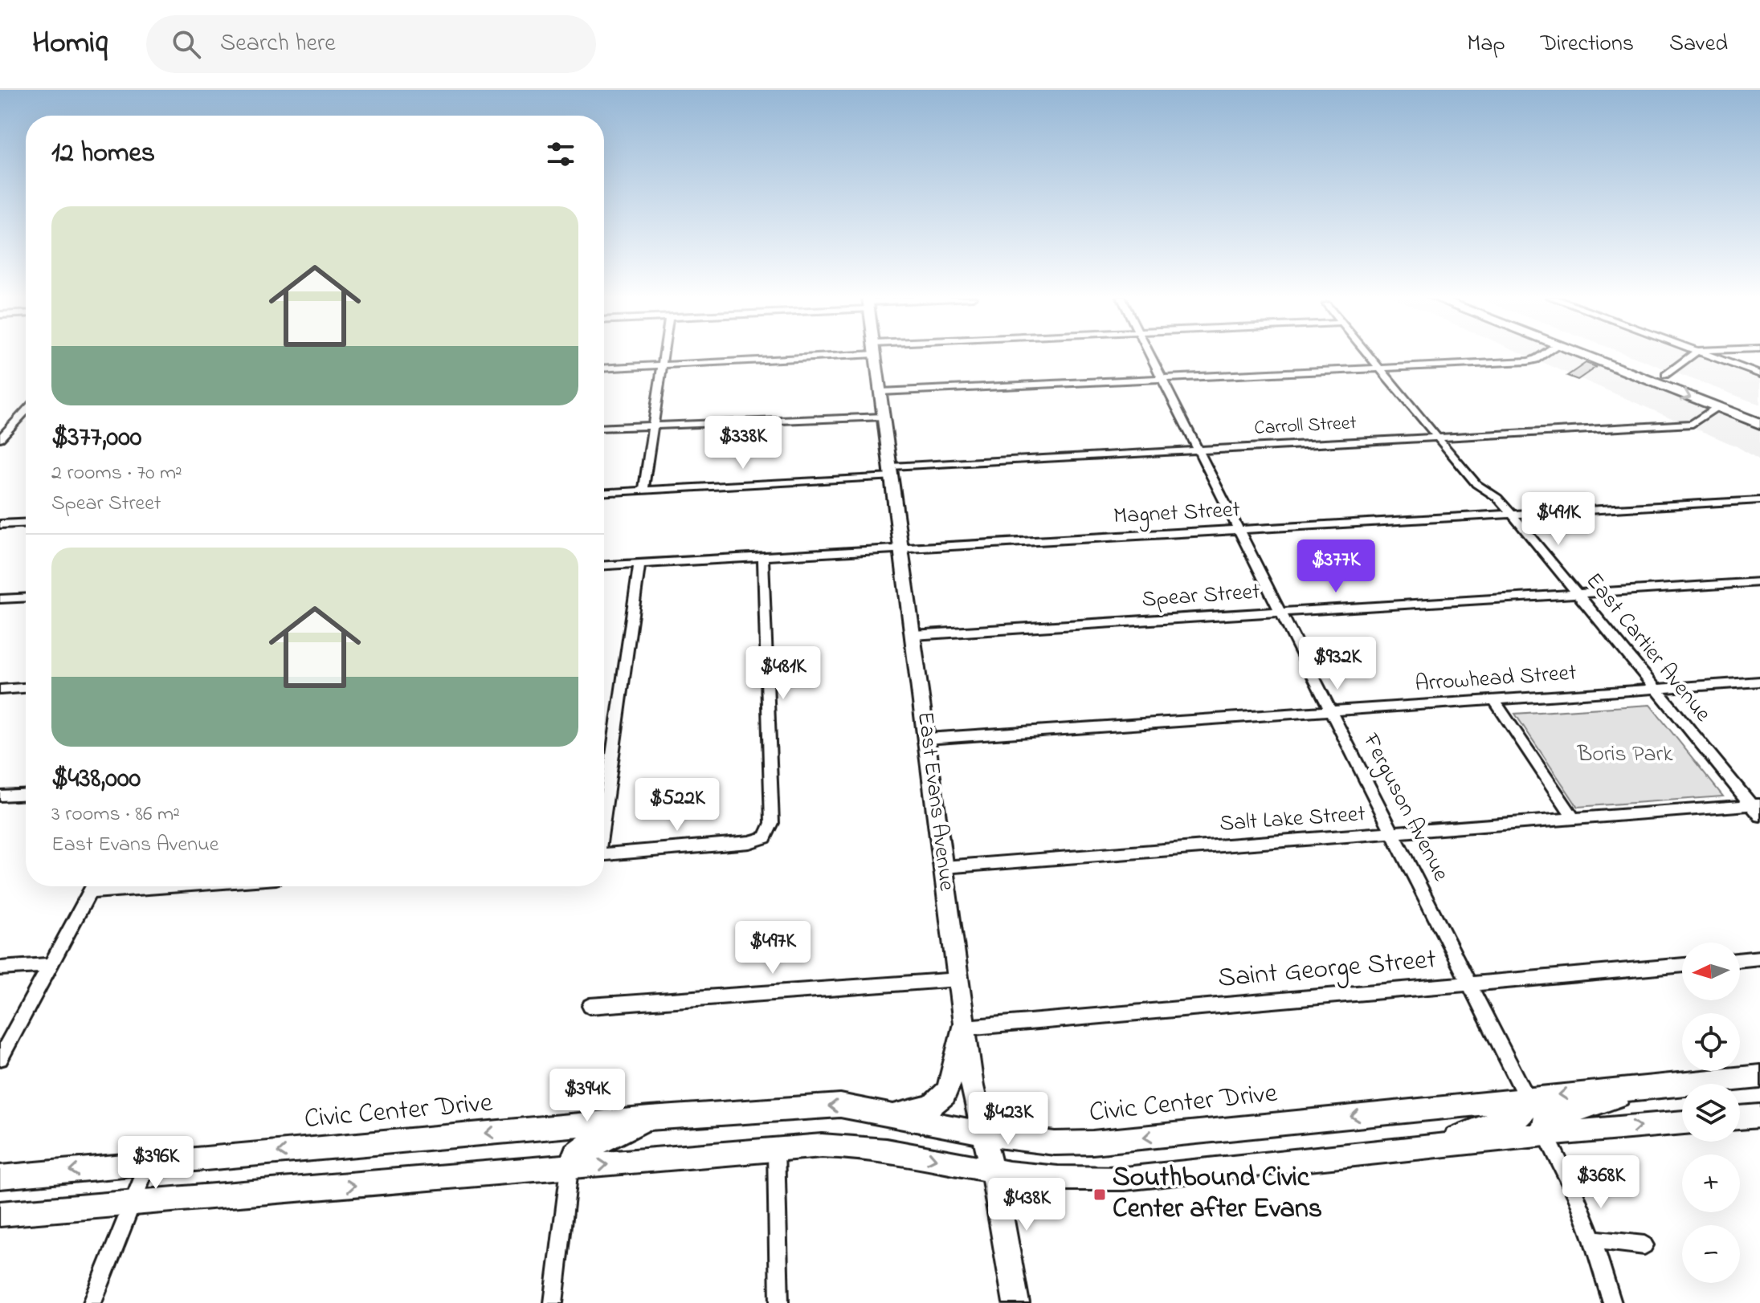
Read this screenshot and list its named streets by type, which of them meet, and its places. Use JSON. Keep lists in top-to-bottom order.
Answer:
{
  "streets": {
    "main road": ["East Evans Avenue", "Civic Center Drive"],
    "street": [
      "Carroll Street",
      "Magnet Street",
      "Spear Street",
      "East Cartier Avenue",
      "Arrowhead Street",
      "Ferguson Avenue",
      "Salt Lake Street",
      "Saint George Street"
    ]
  },
  "crossings": [
    ["Carroll Street", "East Cartier Avenue"],
    ["Carroll Street", "East Evans Avenue"],
    ["Carroll Street", "Ferguson Avenue"],
    ["Magnet Street", "East Cartier Avenue"],
    ["Magnet Street", "East Evans Avenue"],
    ["Magnet Street", "Ferguson Avenue"],
    ["Spear Street", "East Cartier Avenue"],
    ["Spear Street", "East Evans Avenue"],
    ["Spear Street", "Ferguson Avenue"],
    ["East Cartier Avenue", "Arrowhead Street"],
    ["East Cartier Avenue", "Salt Lake Street"],
    ["Arrowhead Street", "East Evans Avenue"],
    ["Arrowhead Street", "Ferguson Avenue"],
    ["East Evans Avenue", "Salt Lake Street"],
    ["East Evans Avenue", "Saint George Street"],
    ["East Evans Avenue", "Civic Center Drive"],
    ["Ferguson Avenue", "Salt Lake Street"],
    ["Ferguson Avenue", "Saint George Street"],
    ["Ferguson Avenue", "Civic Center Drive"]
  ],
  "parks": ["Boris Park"],
  "places": {
    "transit": ["Southbound Civic Center after Evans"]
  },
  "north": "left",
  "page": {
    "header": "Homiq",
    "search": "Search here",
    "nav": ["Map", "Directions", "Saved"],
    "heading": "12 homes",
    "list": [
      {
        "name": "$377,000",
        "note": "2 rooms · 70 m² · Spear Street"
      },
      {
        "name": "$438,000",
        "note": "3 rooms · 86 m² · East Evans Avenue"
      }
    ],
    "price": [
      "$338K",
      "$491K",
      "$377K",
      "$932K",
      "$481K",
      "$522K",
      "$497K",
      "$394K",
      "$423K",
      "$396K",
      "$368K",
      "$438K"
    ],
    "map_buttons": ["+", "−"]
  }
}
